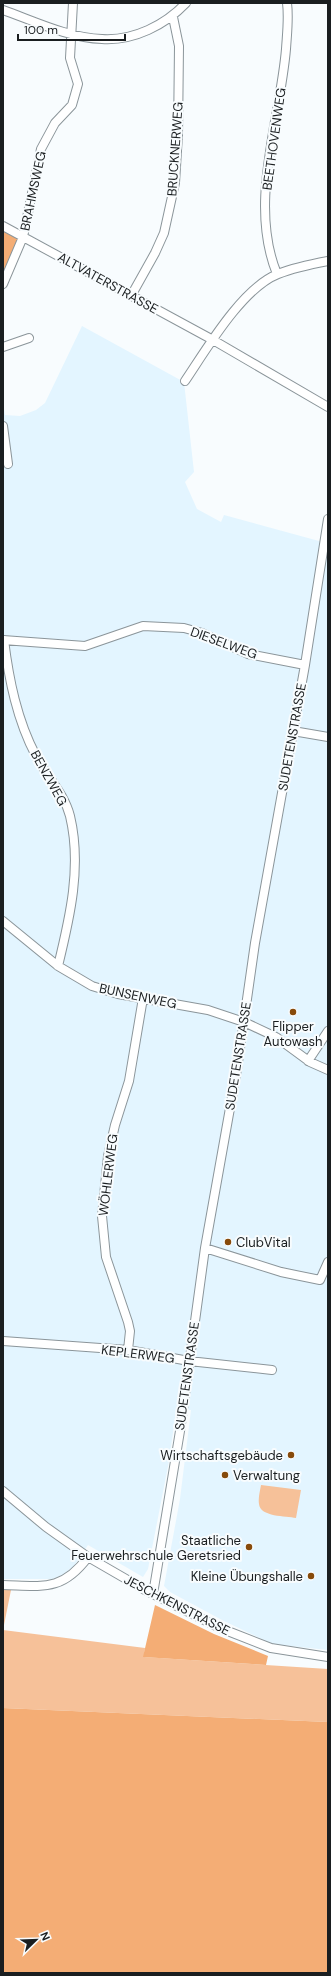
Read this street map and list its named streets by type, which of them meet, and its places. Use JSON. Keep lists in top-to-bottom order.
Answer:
{
  "streets": {
    "street": [
      "BEETHOVENWEG",
      "BRUCKNERWEG",
      "BRAHMSWEG",
      "ALTVATERSTRASSE",
      "DIESELWEG",
      "SUDETENSTRASSE",
      "BENZWEG",
      "BUNSENWEG",
      "WÖHLERWEG",
      "KEPLERWEG",
      "JESCHKENSTRASSE"
    ]
  },
  "crossings": [
    ["BRUCKNERWEG", "ALTVATERSTRASSE"],
    ["BRAHMSWEG", "ALTVATERSTRASSE"],
    ["DIESELWEG", "SUDETENSTRASSE"],
    ["DIESELWEG", "BENZWEG"],
    ["SUDETENSTRASSE", "BUNSENWEG"],
    ["SUDETENSTRASSE", "KEPLERWEG"],
    ["SUDETENSTRASSE", "JESCHKENSTRASSE"],
    ["BENZWEG", "BUNSENWEG"],
    ["BUNSENWEG", "WÖHLERWEG"],
    ["WÖHLERWEG", "KEPLERWEG"]
  ],
  "places": [
    "Flipper Autowash",
    "ClubVital",
    "Wirtschaftsgebäude",
    "Verwaltung",
    "Staatliche Feuerwehrschule Geretsried",
    "Kleine Übungshalle"
  ],
  "scale_bar": "100 m",
  "north": "top right"
}
